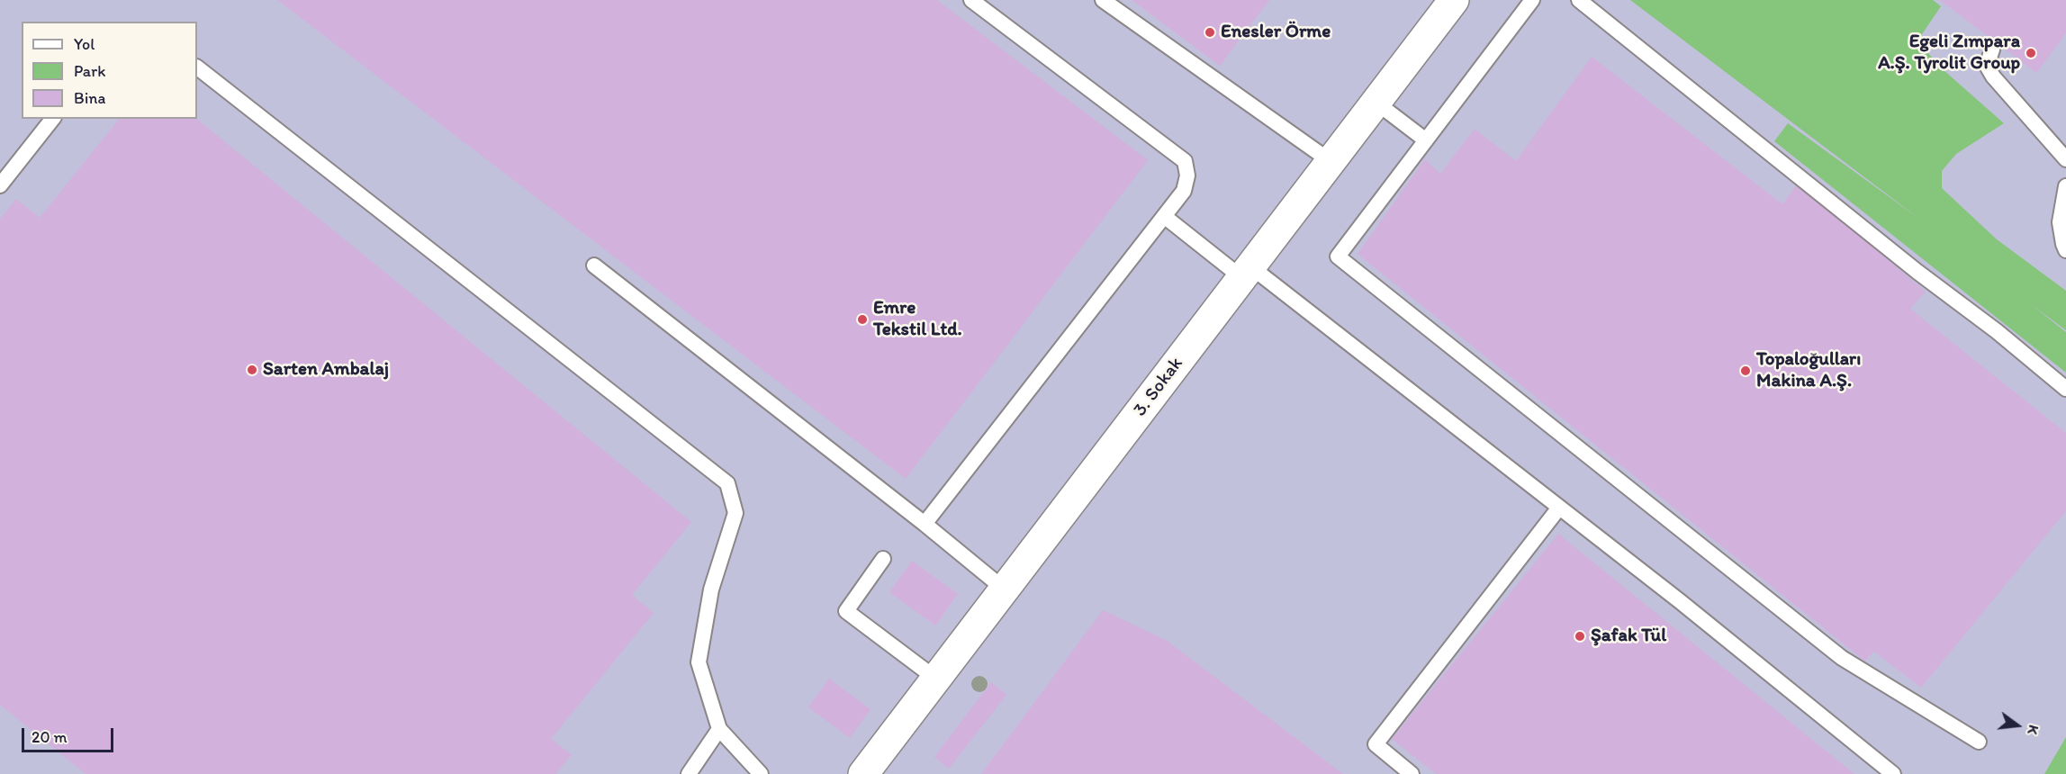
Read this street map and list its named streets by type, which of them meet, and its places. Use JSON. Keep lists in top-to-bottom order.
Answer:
{
  "streets": {
    "street": ["3. Sokak"]
  },
  "places": [
    "Enesler Örme",
    "Egeli Zımpara A.Ş. Tyrolit Group",
    "Emre Tekstil Ltd.",
    "Sarten Ambalaj",
    "Topaloğulları Makina A.Ş.",
    "Şafak Tül"
  ],
  "legend": ["Yol", "Park", "Bina"],
  "scale_bar": "20 m",
  "north": "right"
}
